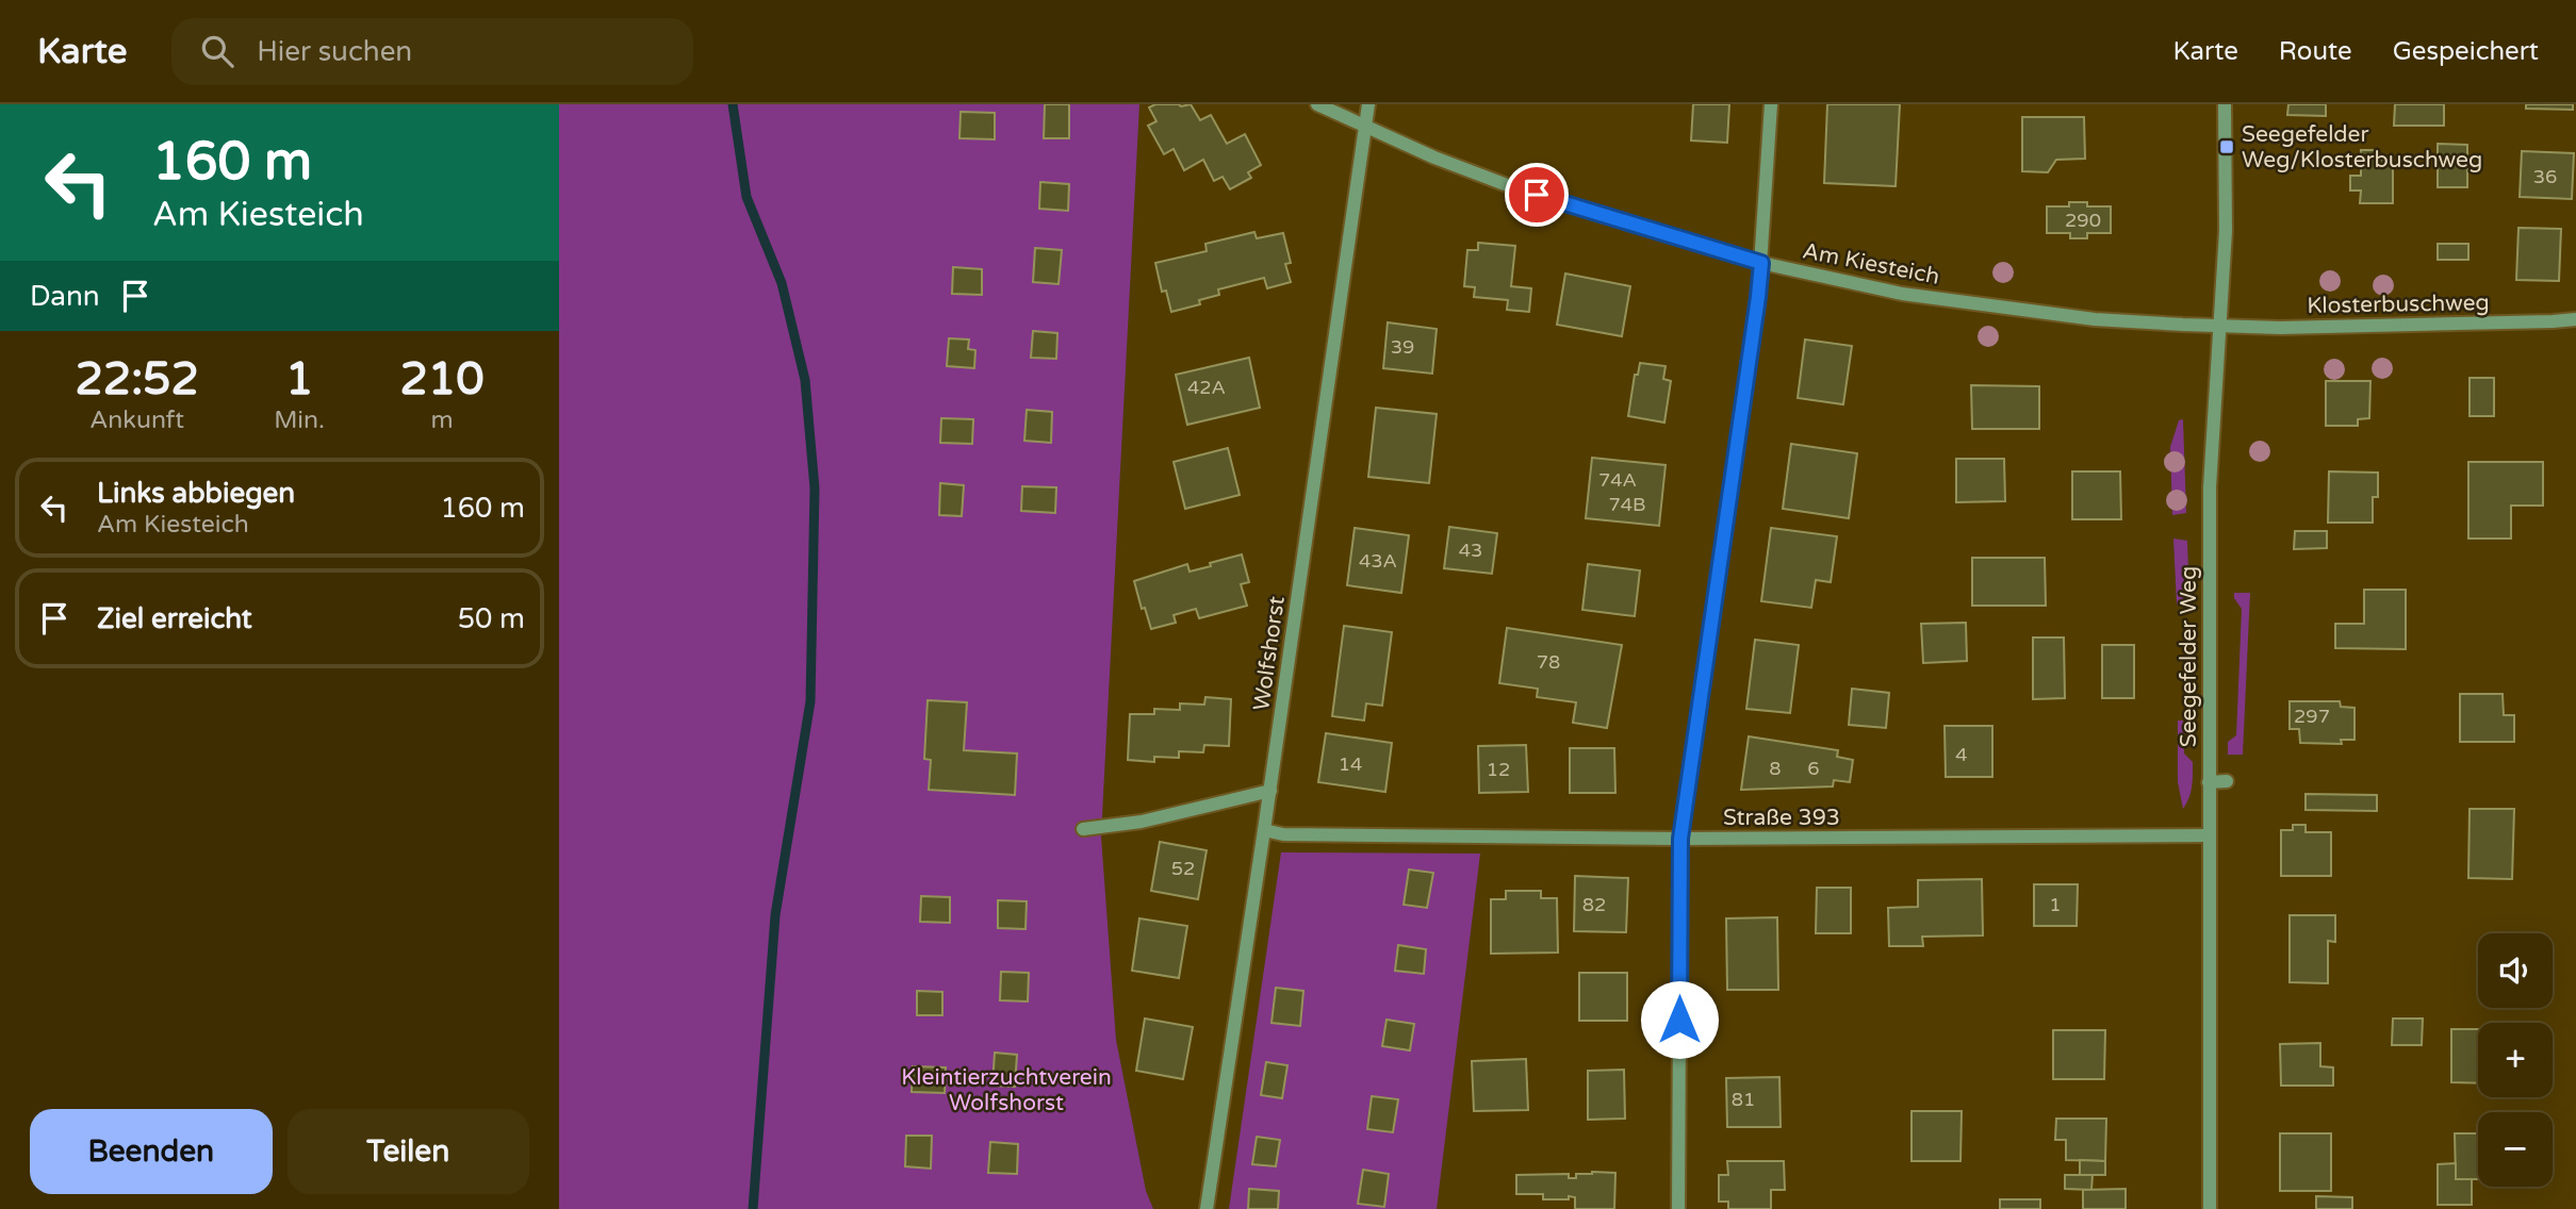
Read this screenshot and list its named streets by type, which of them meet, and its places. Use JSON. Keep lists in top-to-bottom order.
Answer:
{
  "streets": {
    "street": [
      "Am Kiesteich",
      "Klosterbuschweg",
      "Wolfshorst",
      "Seegefelder Weg",
      "Straße 393"
    ]
  },
  "crossings": [
    ["Am Kiesteich", "Klosterbuschweg"],
    ["Am Kiesteich", "Wolfshorst"],
    ["Am Kiesteich", "Seegefelder Weg"],
    ["Klosterbuschweg", "Seegefelder Weg"],
    ["Wolfshorst", "Straße 393"],
    ["Seegefelder Weg", "Straße 393"]
  ],
  "parks": ["Kleintierzuchtverein Wolfshorst"],
  "places": {
    "transit": ["Seegefelder Weg/Klosterbuschweg"]
  },
  "house_numbers": [
    "36",
    "290",
    "39",
    "42A",
    "74A",
    "74B",
    "43",
    "43A",
    "78",
    "297",
    "4",
    "14",
    "8",
    "6",
    "12",
    "52",
    "82",
    "1",
    "81"
  ],
  "page": {
    "header": "Karte",
    "search": "Hier suchen",
    "nav": ["Karte", "Route", "Gespeichert"],
    "turn": ["160 m", "Am Kiesteich"],
    "then": "Dann",
    "eta": [
      "22:52",
      "Ankunft",
      "1",
      "Min.",
      "210",
      "m"
    ],
    "list": [
      {
        "name": "Links abbiegen",
        "note": "Am Kiesteich",
        "value": "160 m"
      },
      {
        "name": "Ziel erreicht",
        "value": "50 m"
      }
    ],
    "map_buttons": ["+", "−"],
    "buttons": ["Beenden", "Teilen"]
  }
}
